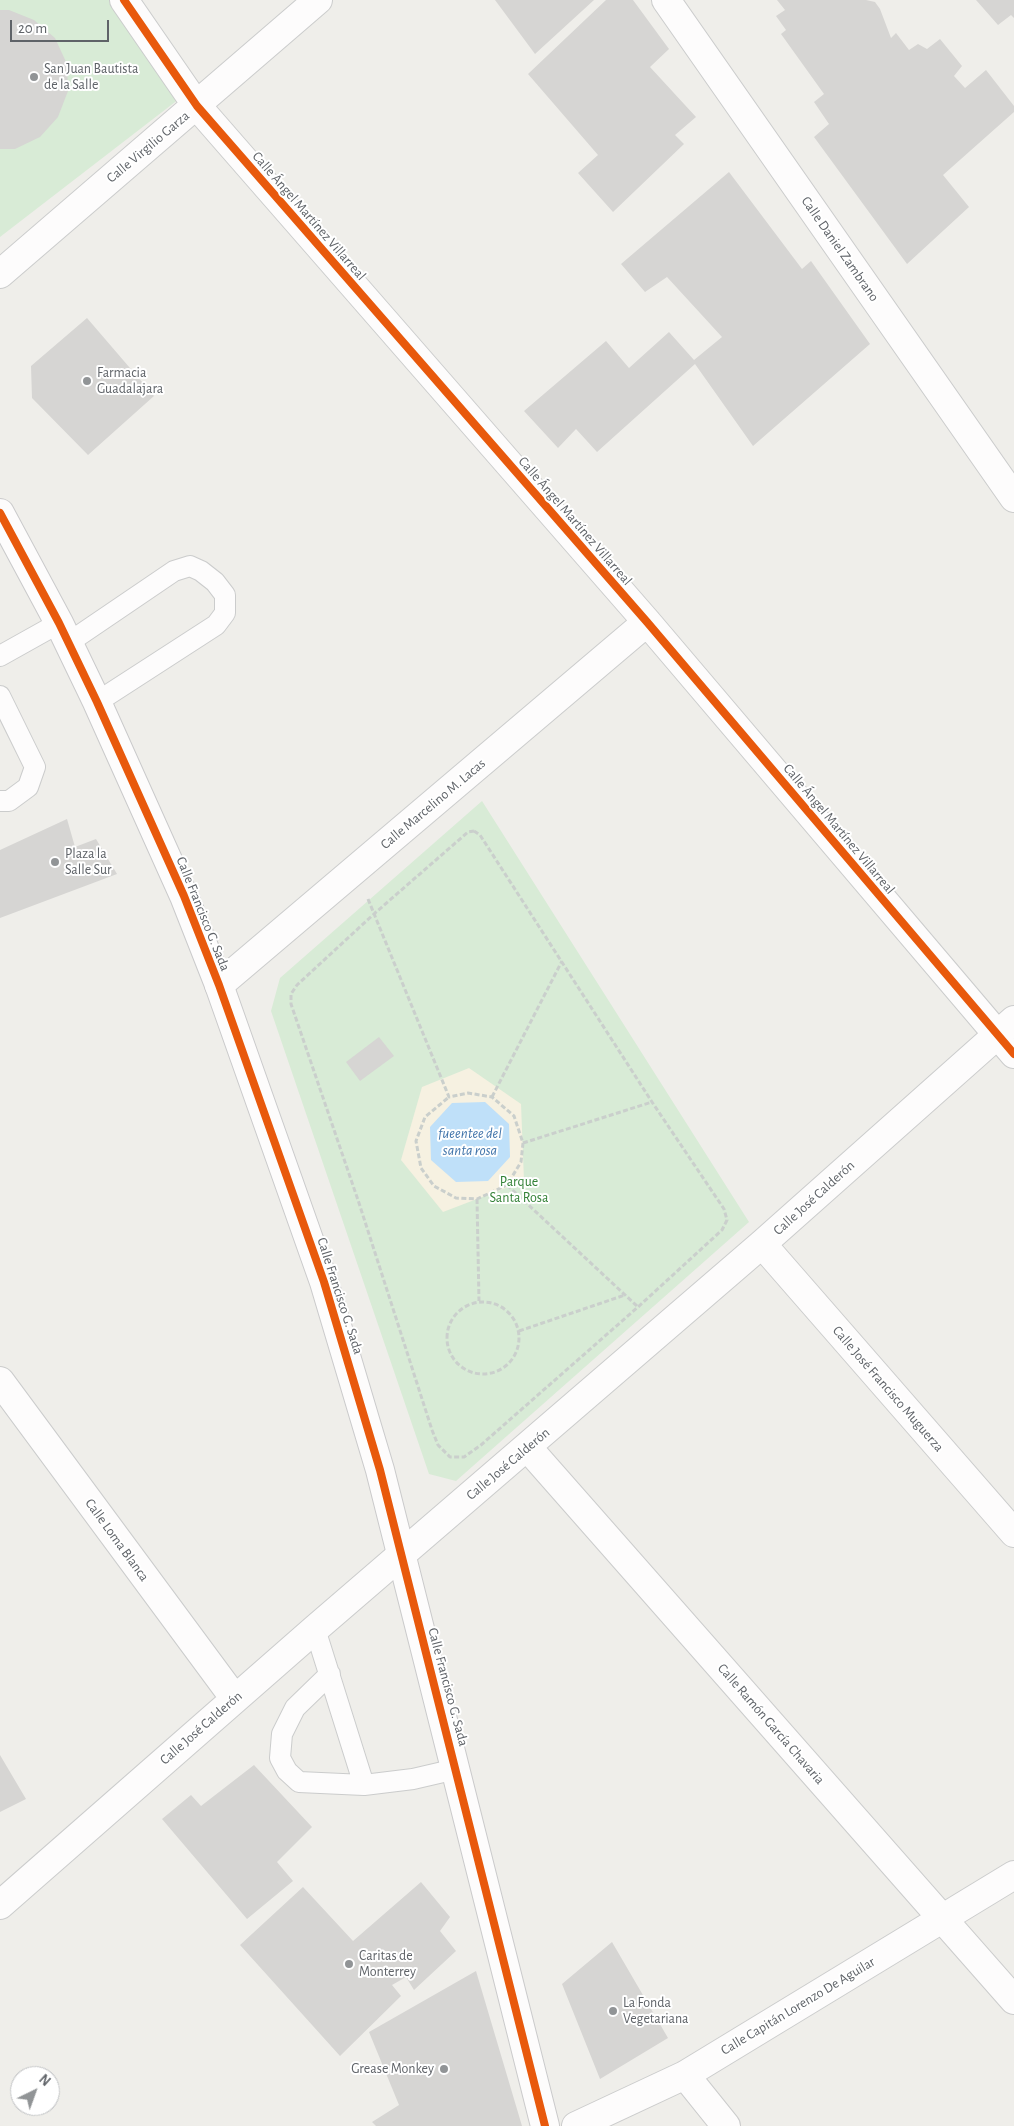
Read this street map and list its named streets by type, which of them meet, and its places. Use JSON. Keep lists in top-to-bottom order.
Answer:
{
  "streets": {
    "street": [
      "Calle Virgilio Garza",
      "Calle Ángel Martínez Villarreal",
      "Calle Daniel Zambrano",
      "Calle Marcelino M. Lacas",
      "Calle Francisco G. Sada",
      "Calle José Calderón",
      "Calle José Francisco Muguerza",
      "Calle Loma Blanca",
      "Calle Ramón García Chavaria",
      "Calle Capitán Lorenzo De Aguilar"
    ]
  },
  "crossings": [
    ["Calle Virgilio Garza", "Calle Ángel Martínez Villarreal"],
    ["Calle Ángel Martínez Villarreal", "Calle Marcelino M. Lacas"],
    ["Calle Ángel Martínez Villarreal", "Calle José Calderón"],
    ["Calle Marcelino M. Lacas", "Calle Francisco G. Sada"],
    ["Calle Francisco G. Sada", "Calle José Calderón"],
    ["Calle José Calderón", "Calle José Francisco Muguerza"],
    ["Calle José Calderón", "Calle Loma Blanca"],
    ["Calle José Calderón", "Calle Ramón García Chavaria"],
    ["Calle Ramón García Chavaria", "Calle Capitán Lorenzo De Aguilar"]
  ],
  "water": ["fueentee del santa rosa"],
  "parks": ["Parque Santa Rosa"],
  "places": [
    "San Juan Bautista de la Salle",
    "Farmacia Guadalajara",
    "Plaza la Salle Sur",
    "Caritas de Monterrey",
    "La Fonda Vegetariana",
    "Grease Monkey"
  ],
  "scale_bar": "20 m",
  "north": "top right"
}
